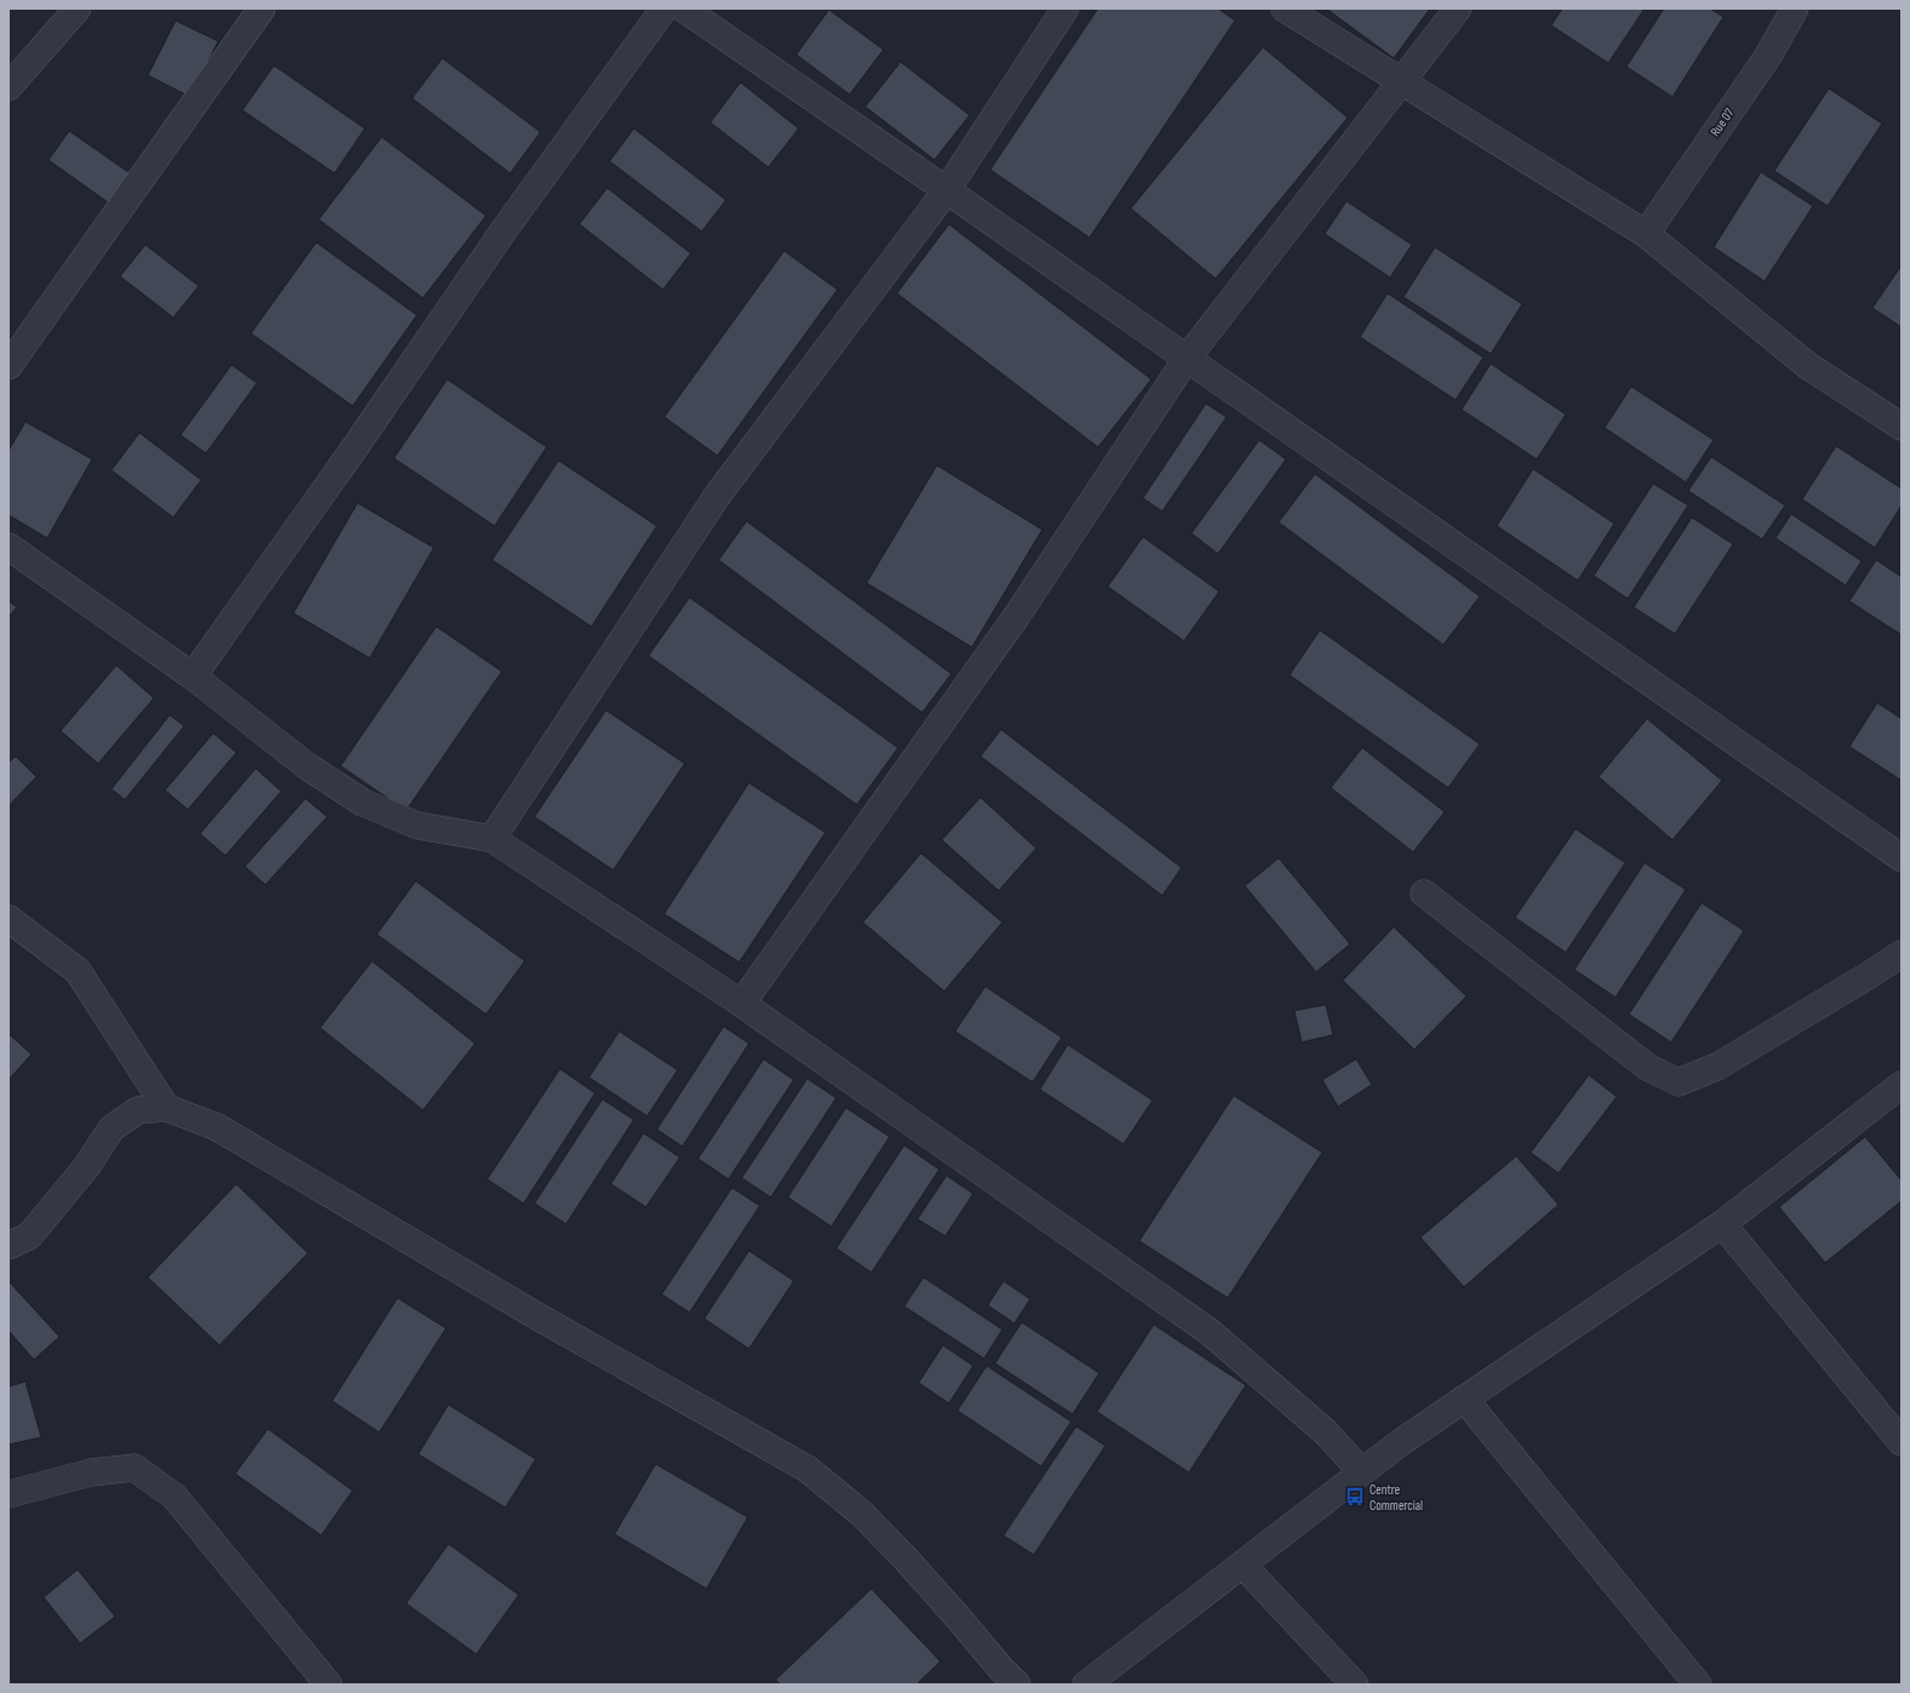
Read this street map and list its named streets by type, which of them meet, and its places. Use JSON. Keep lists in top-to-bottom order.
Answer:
{
  "streets": {
    "street": ["Rue 07"]
  },
  "places": {
    "bus stop": ["Centre Commercial"]
  }
}
